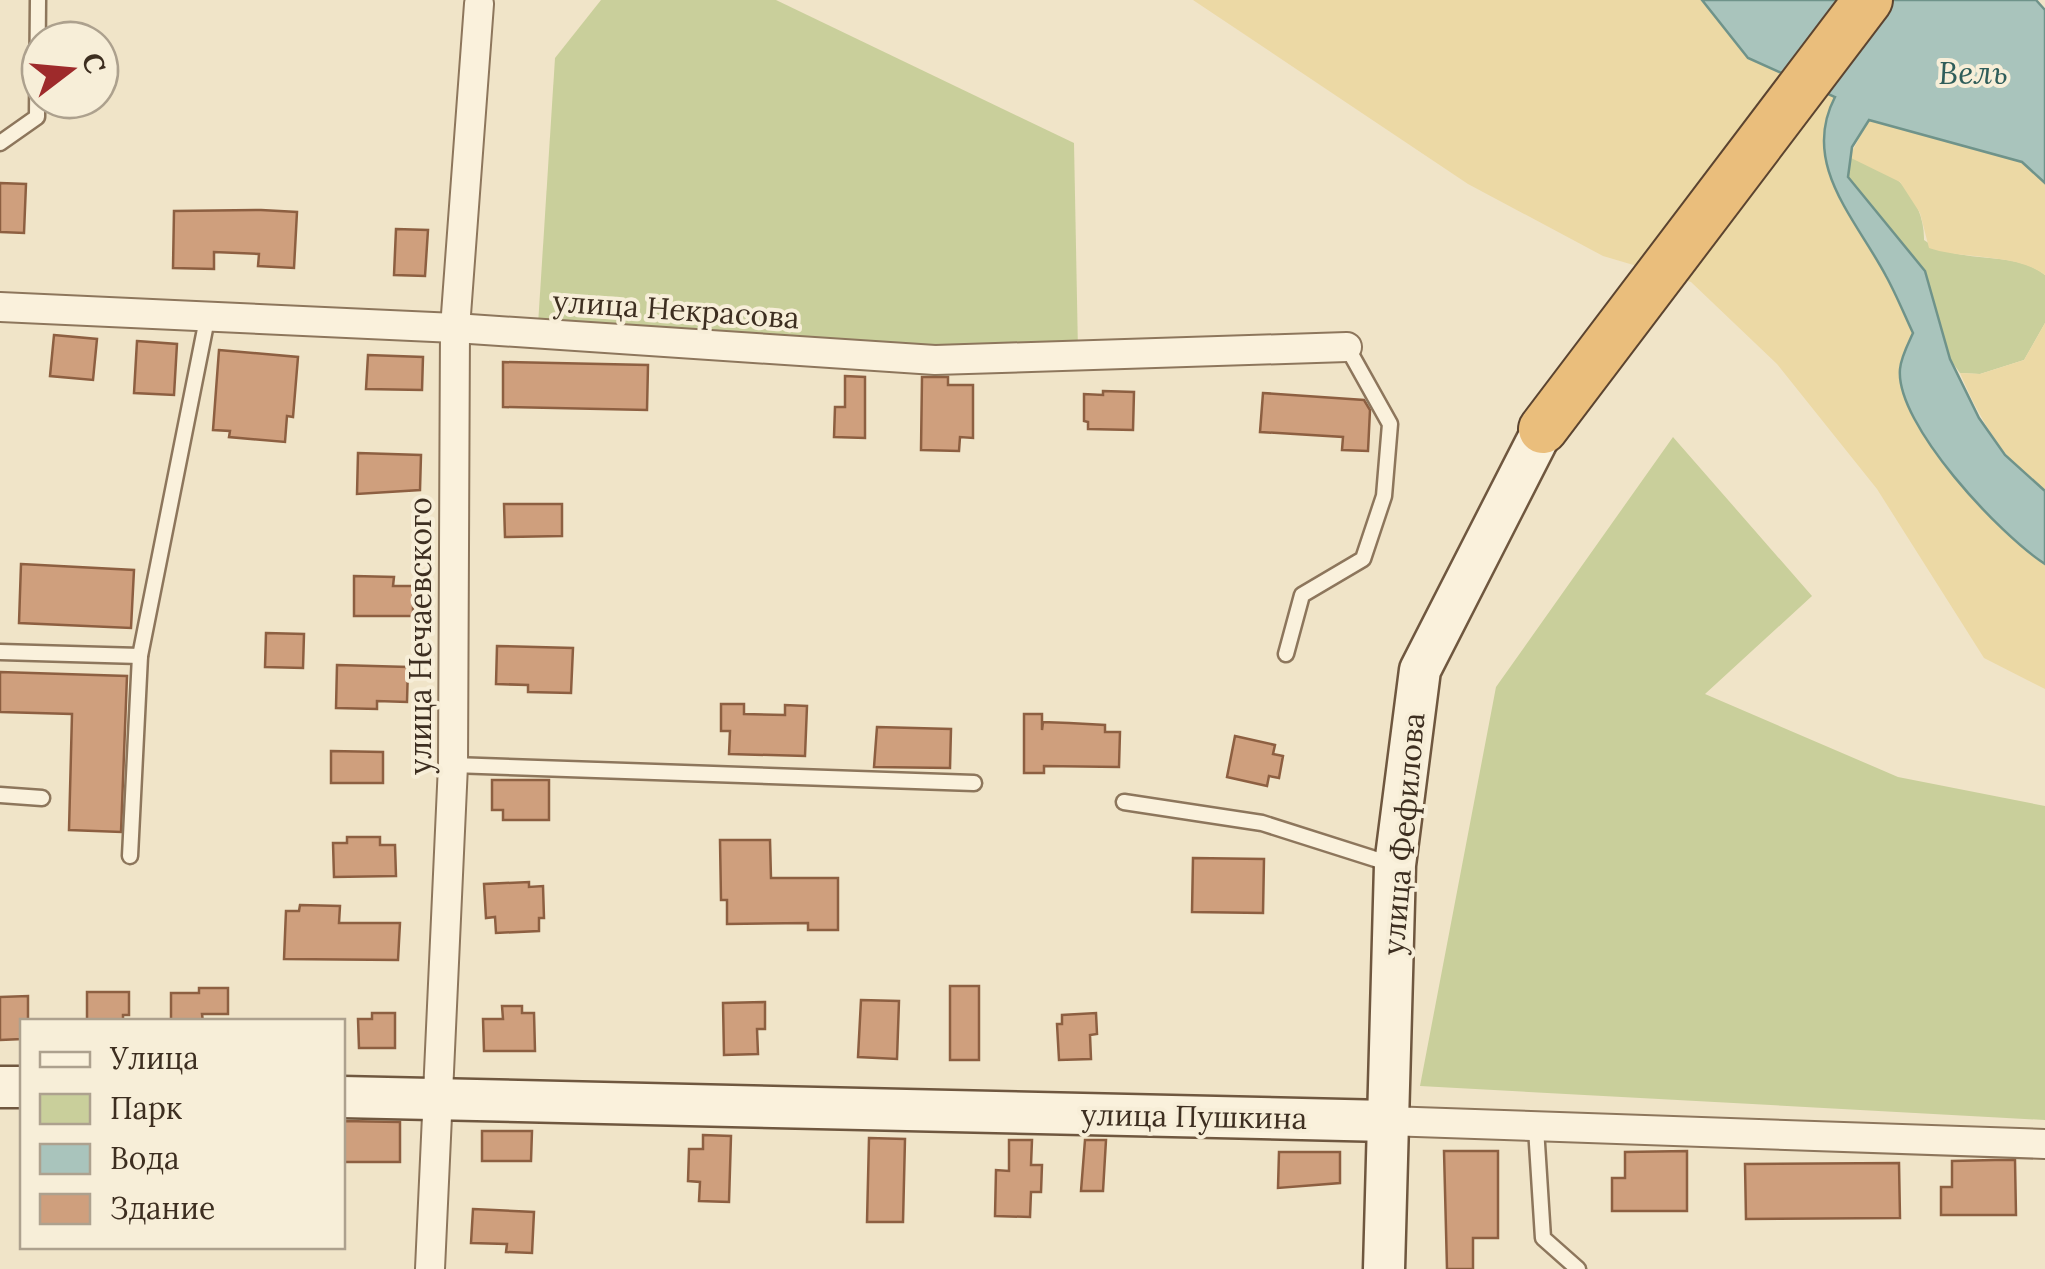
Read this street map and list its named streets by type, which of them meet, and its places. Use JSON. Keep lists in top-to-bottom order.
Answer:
{
  "streets": {
    "main road": ["улица Фефилова", "улица Пушкина"],
    "street": ["улица Некрасова", "улица Нечаевского"]
  },
  "crossings": [
    ["улица Некрасова", "улица Нечаевского"],
    ["улица Нечаевского", "улица Пушкина"],
    ["улица Фефилова", "улица Пушкина"]
  ],
  "water": ["Вель"],
  "legend": [
    "Улица",
    "Парк",
    "Вода",
    "Здание"
  ],
  "north": "right"
}
